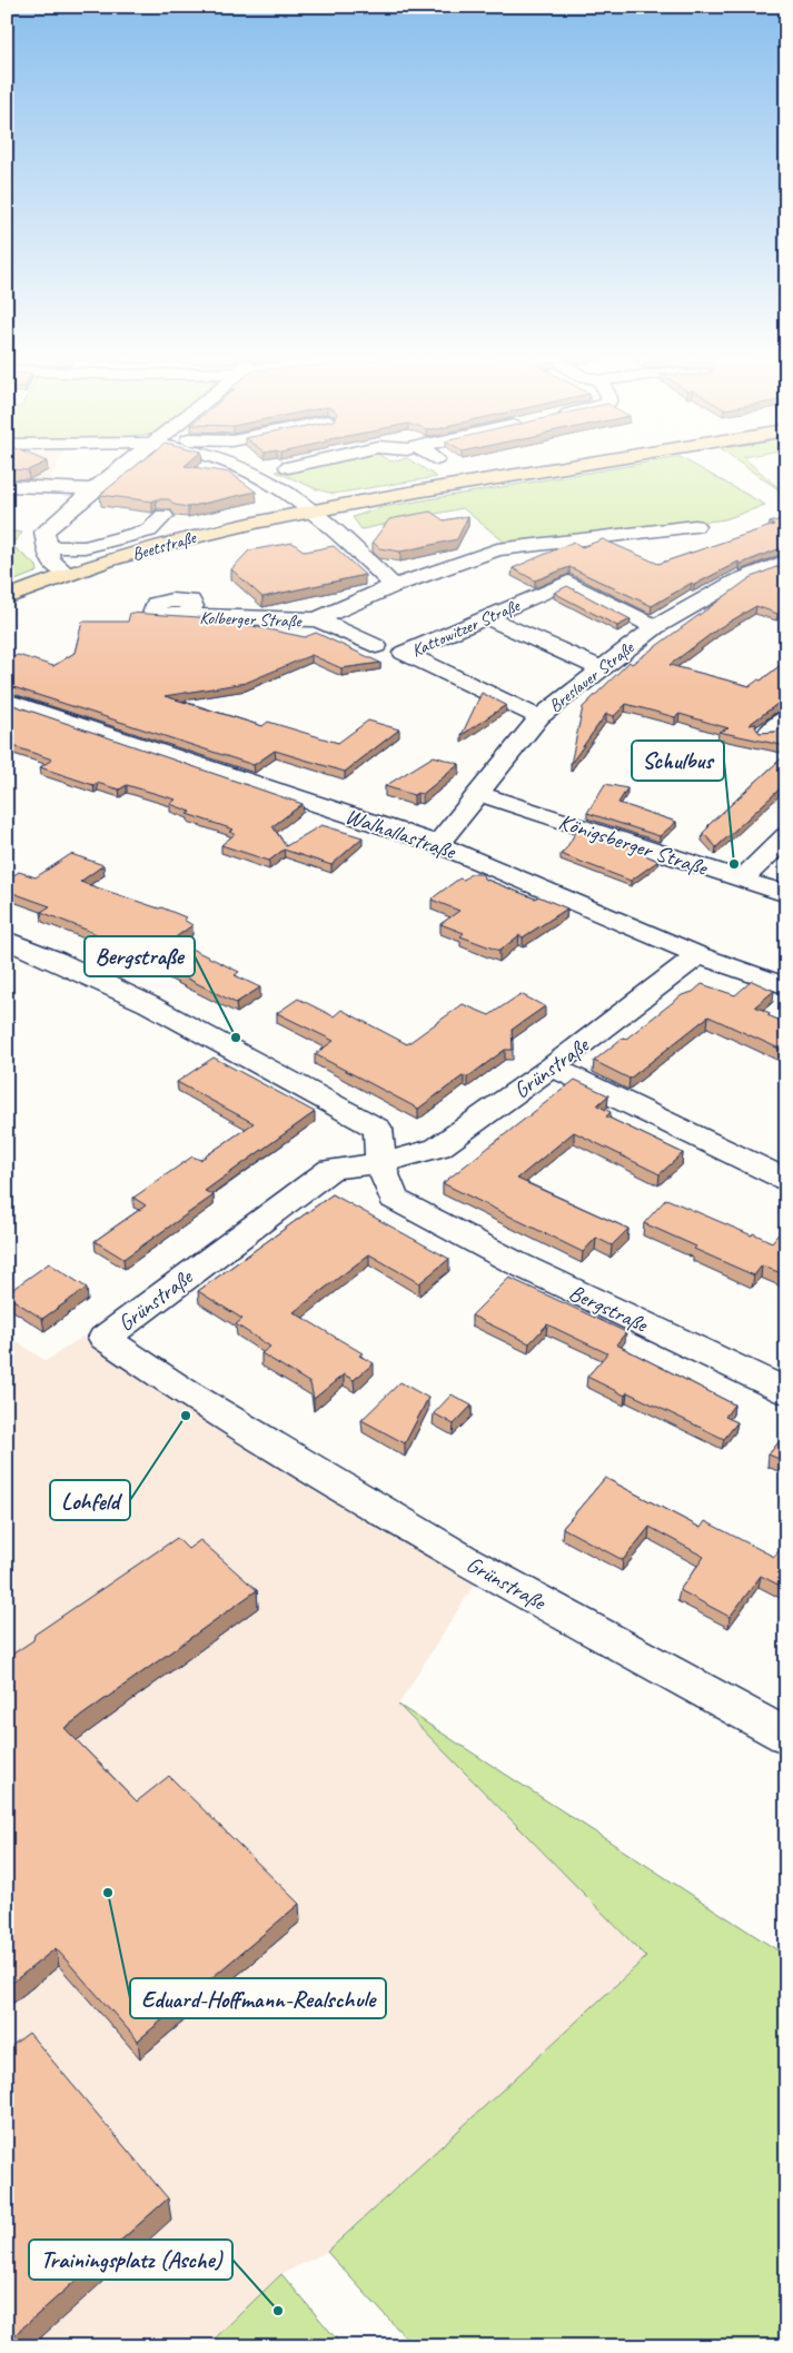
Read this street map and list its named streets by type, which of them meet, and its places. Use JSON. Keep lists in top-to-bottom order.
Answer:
{
  "streets": {
    "main road": ["Beetstraße"],
    "street": [
      "Kolberger Straße",
      "Kattowitzer Straße",
      "Breslauer Straße",
      "Walhallastraße",
      "Königsberger Straße",
      "Grünstraße",
      "Bergstraße"
    ]
  },
  "crossings": [
    ["Kattowitzer Straße", "Breslauer Straße"],
    ["Breslauer Straße", "Walhallastraße"],
    ["Breslauer Straße", "Königsberger Straße"],
    ["Walhallastraße", "Grünstraße"],
    ["Grünstraße", "Bergstraße"]
  ],
  "places": [
    "Schulbus",
    "Bergstraße",
    "Lohfeld",
    "Eduard-Hoffmann-Realschule",
    "Trainingsplatz (Asche)"
  ]
}
